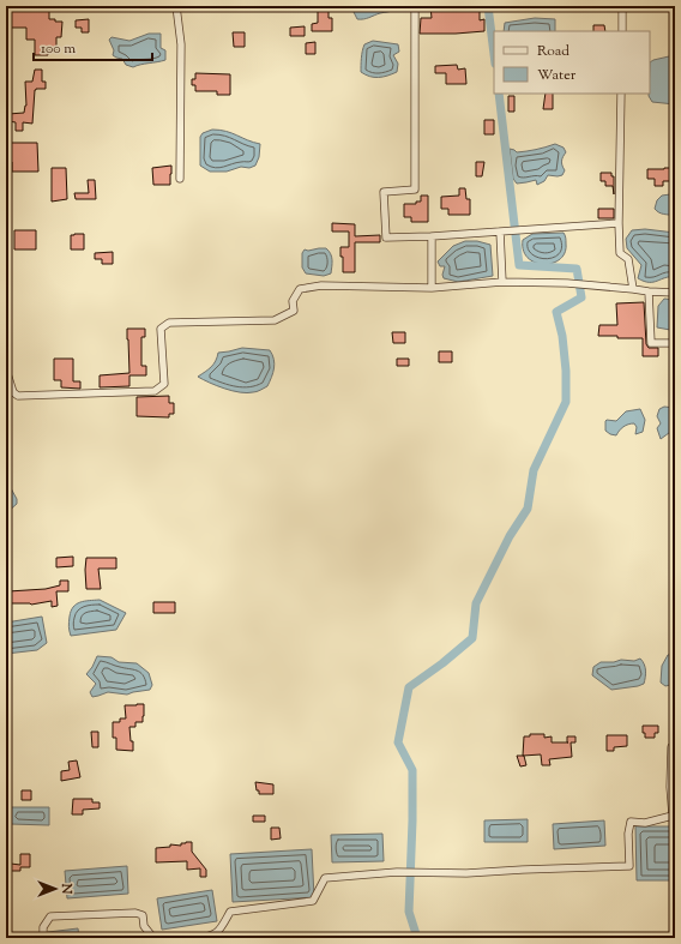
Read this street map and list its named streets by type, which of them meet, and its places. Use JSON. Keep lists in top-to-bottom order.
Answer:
{
  "legend": ["Road", "Water"],
  "scale_bar": "100 m",
  "north": "right"
}
